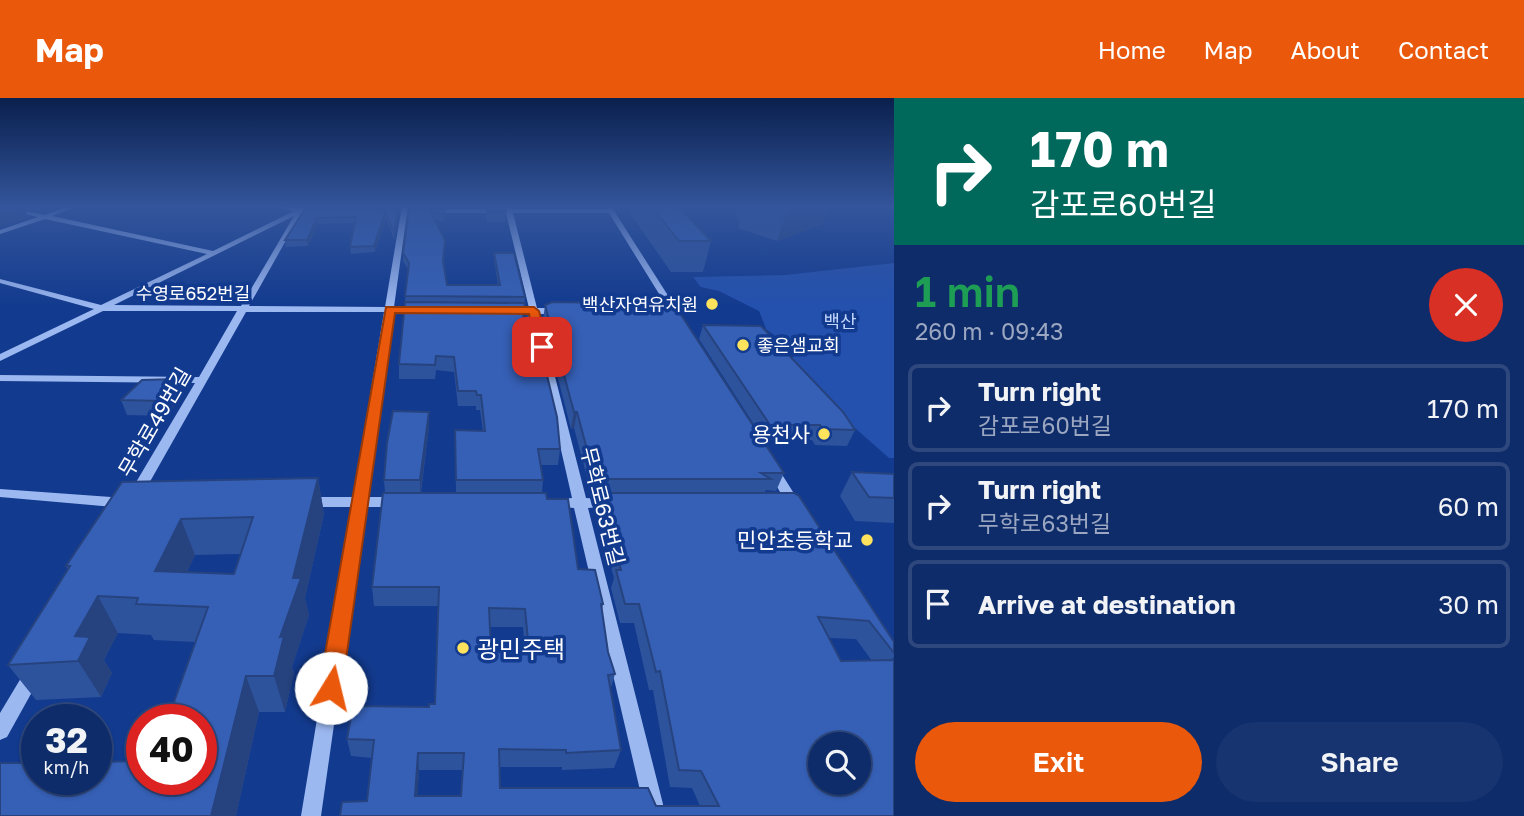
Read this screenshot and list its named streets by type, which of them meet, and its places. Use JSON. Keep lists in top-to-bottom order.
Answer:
{
  "streets": {
    "street": ["수영로652번길", "무학로49번길", "무학로63번길"]
  },
  "crossings": [
    ["수영로652번길", "무학로49번길"]
  ],
  "parks": ["백산"],
  "places": [
    "백산자연유치원",
    "좋은샘교회",
    "용천사",
    "민안초등학교",
    "광민주택"
  ],
  "page": {
    "header": "Map",
    "nav": [
      "Home",
      "Map",
      "About",
      "Contact"
    ],
    "turn": ["170 m", "감포로60번길"],
    "heading": ["1 min", "260 m · 09:43"],
    "list": [
      {
        "name": "Turn right",
        "note": "감포로60번길",
        "value": "170 m"
      },
      {
        "name": "Turn right",
        "note": "무학로63번길",
        "value": "60 m"
      },
      {
        "name": "Arrive at destination",
        "value": "30 m"
      }
    ],
    "speed": "32 km/h",
    "limit": "40",
    "buttons": ["Exit", "Share"]
  }
}
